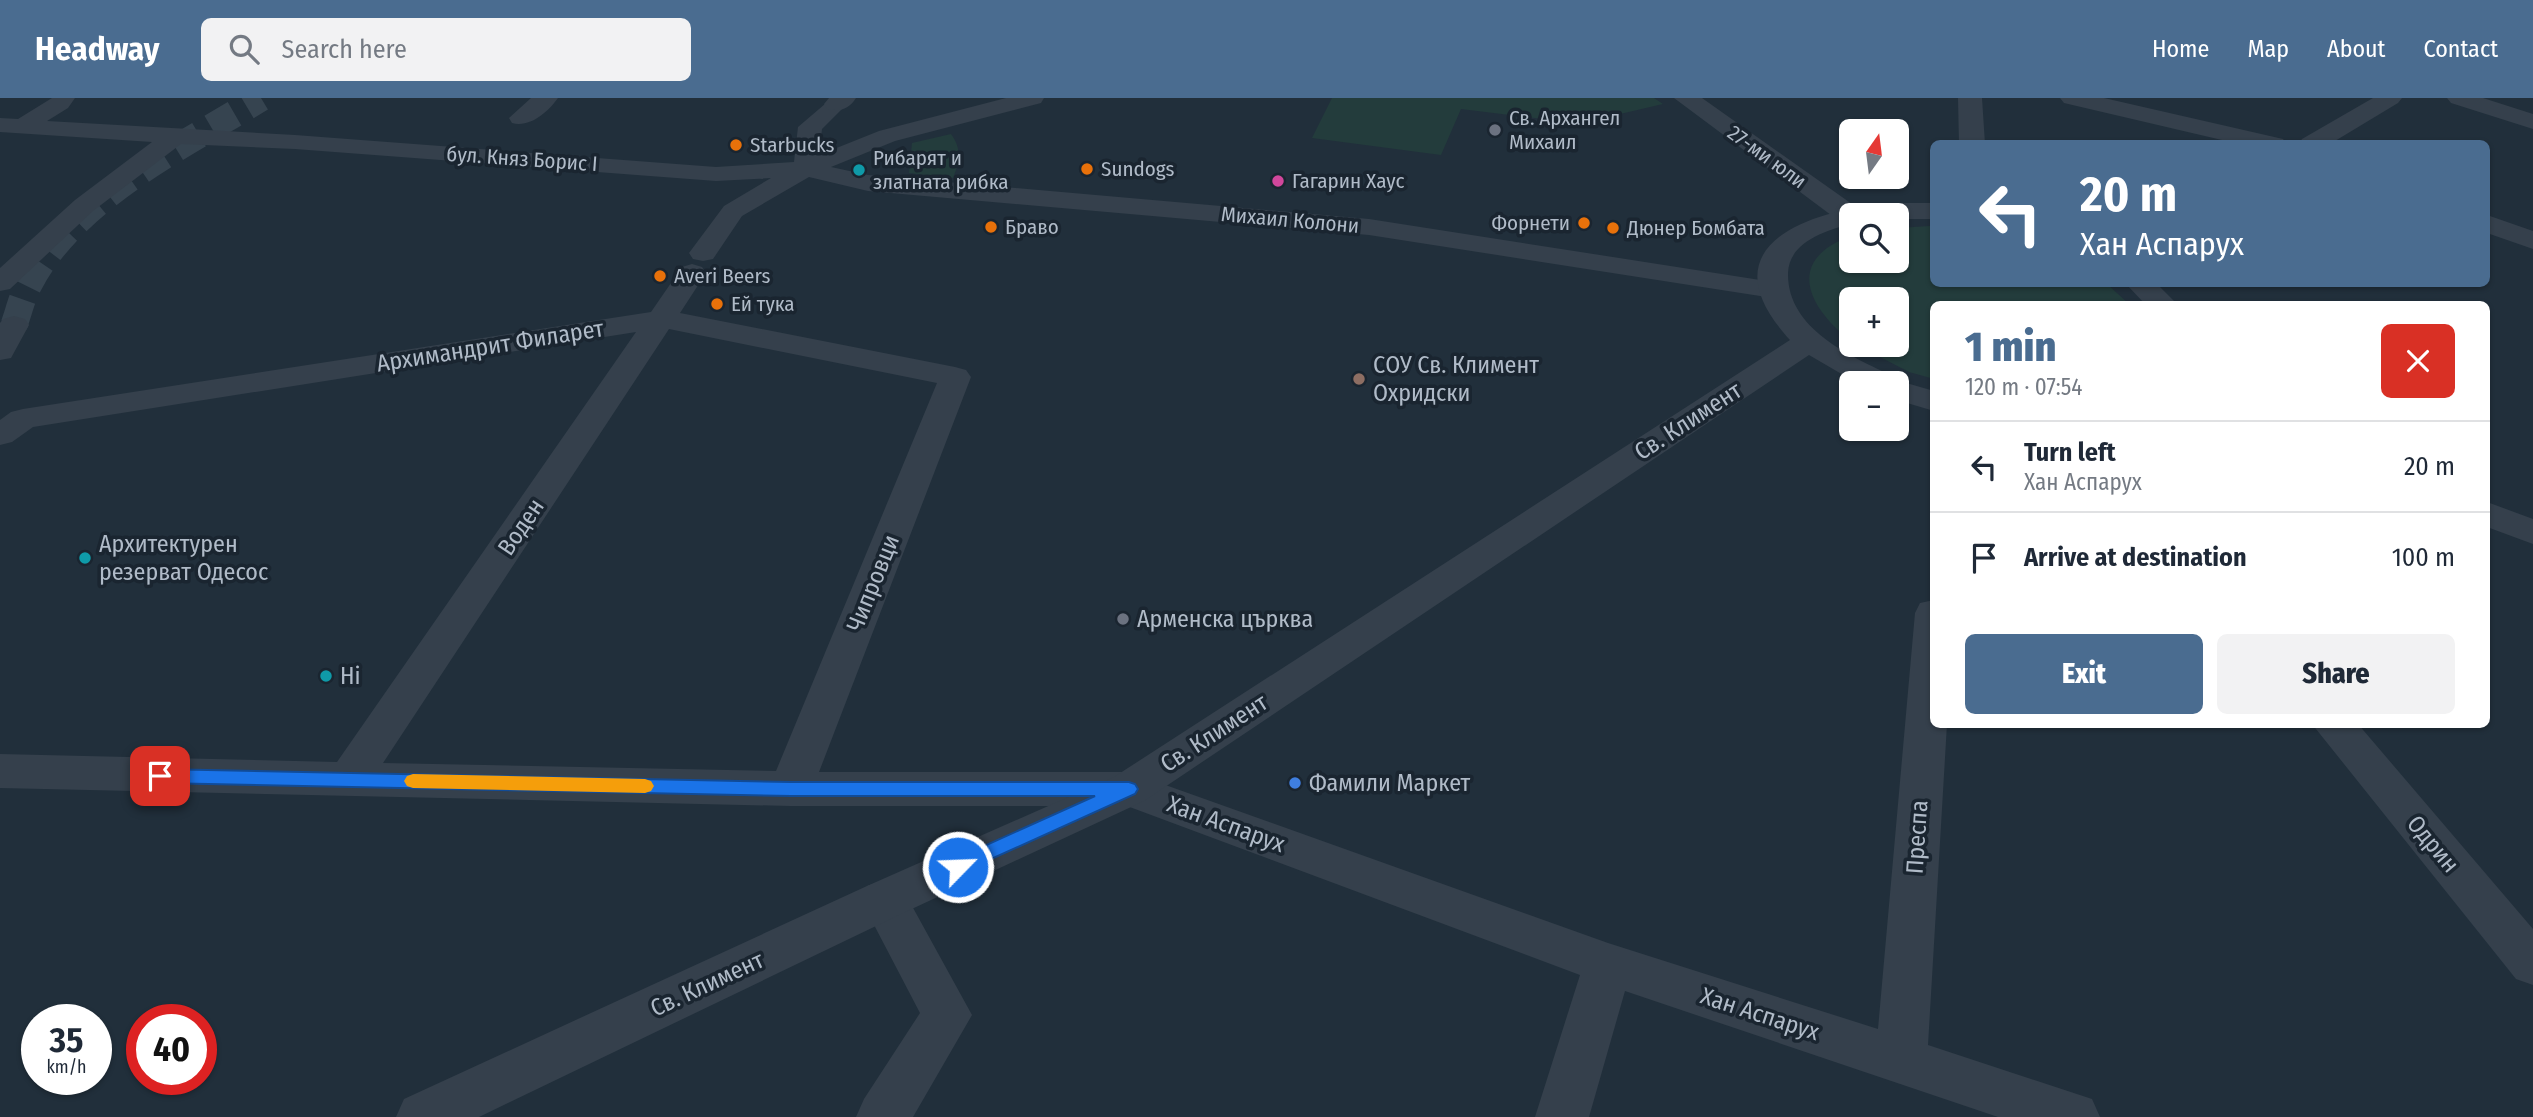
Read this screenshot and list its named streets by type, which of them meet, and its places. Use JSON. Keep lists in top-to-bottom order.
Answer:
{
  "streets": {
    "street": [
      "27-ми юли",
      "бул. Княз Борис I",
      "Михаил Колони",
      "Архимандрит Филарет",
      "Св. Климент",
      "Воден",
      "Чипровци",
      "Хан Аспарух",
      "Преспа",
      "Одрин"
    ]
  },
  "crossings": [
    ["бул. Княз Борис I", "Михаил Колони"],
    ["Архимандрит Филарет", "Воден"],
    ["Архимандрит Филарет", "Чипровци"],
    ["Св. Климент", "Хан Аспарух"],
    ["Воден", "Хан Аспарух"],
    ["Чипровци", "Хан Аспарух"],
    ["Хан Аспарух", "Преспа"]
  ],
  "places": [
    "Св. Архангел Михаил",
    "Starbucks",
    "Sundogs",
    "Рибарят и златната рибка",
    "Гагарин Хаус",
    "Форнети",
    "Браво",
    "Дюнер Бомбата",
    "Averi Beers",
    "Ей тука",
    "CОУ Св. Климент Охридски",
    "Архитектурен резерват Одесос",
    "Арменска църква",
    "Hi",
    "Фамили Маркет"
  ],
  "north": "top",
  "page": {
    "header": "Headway",
    "search": "Search here",
    "nav": [
      "Home",
      "Map",
      "About",
      "Contact"
    ],
    "map_buttons": ["+", "−"],
    "turn": ["20 m", "Хан Аспарух"],
    "heading": ["1 min", "120 m · 07:54"],
    "list": [
      {
        "name": "Turn left",
        "note": "Хан Аспарух",
        "value": "20 m"
      },
      {
        "name": "Arrive at destination",
        "value": "100 m"
      }
    ],
    "buttons": ["Exit", "Share"],
    "speed": "35 km/h",
    "limit": "40"
  }
}
